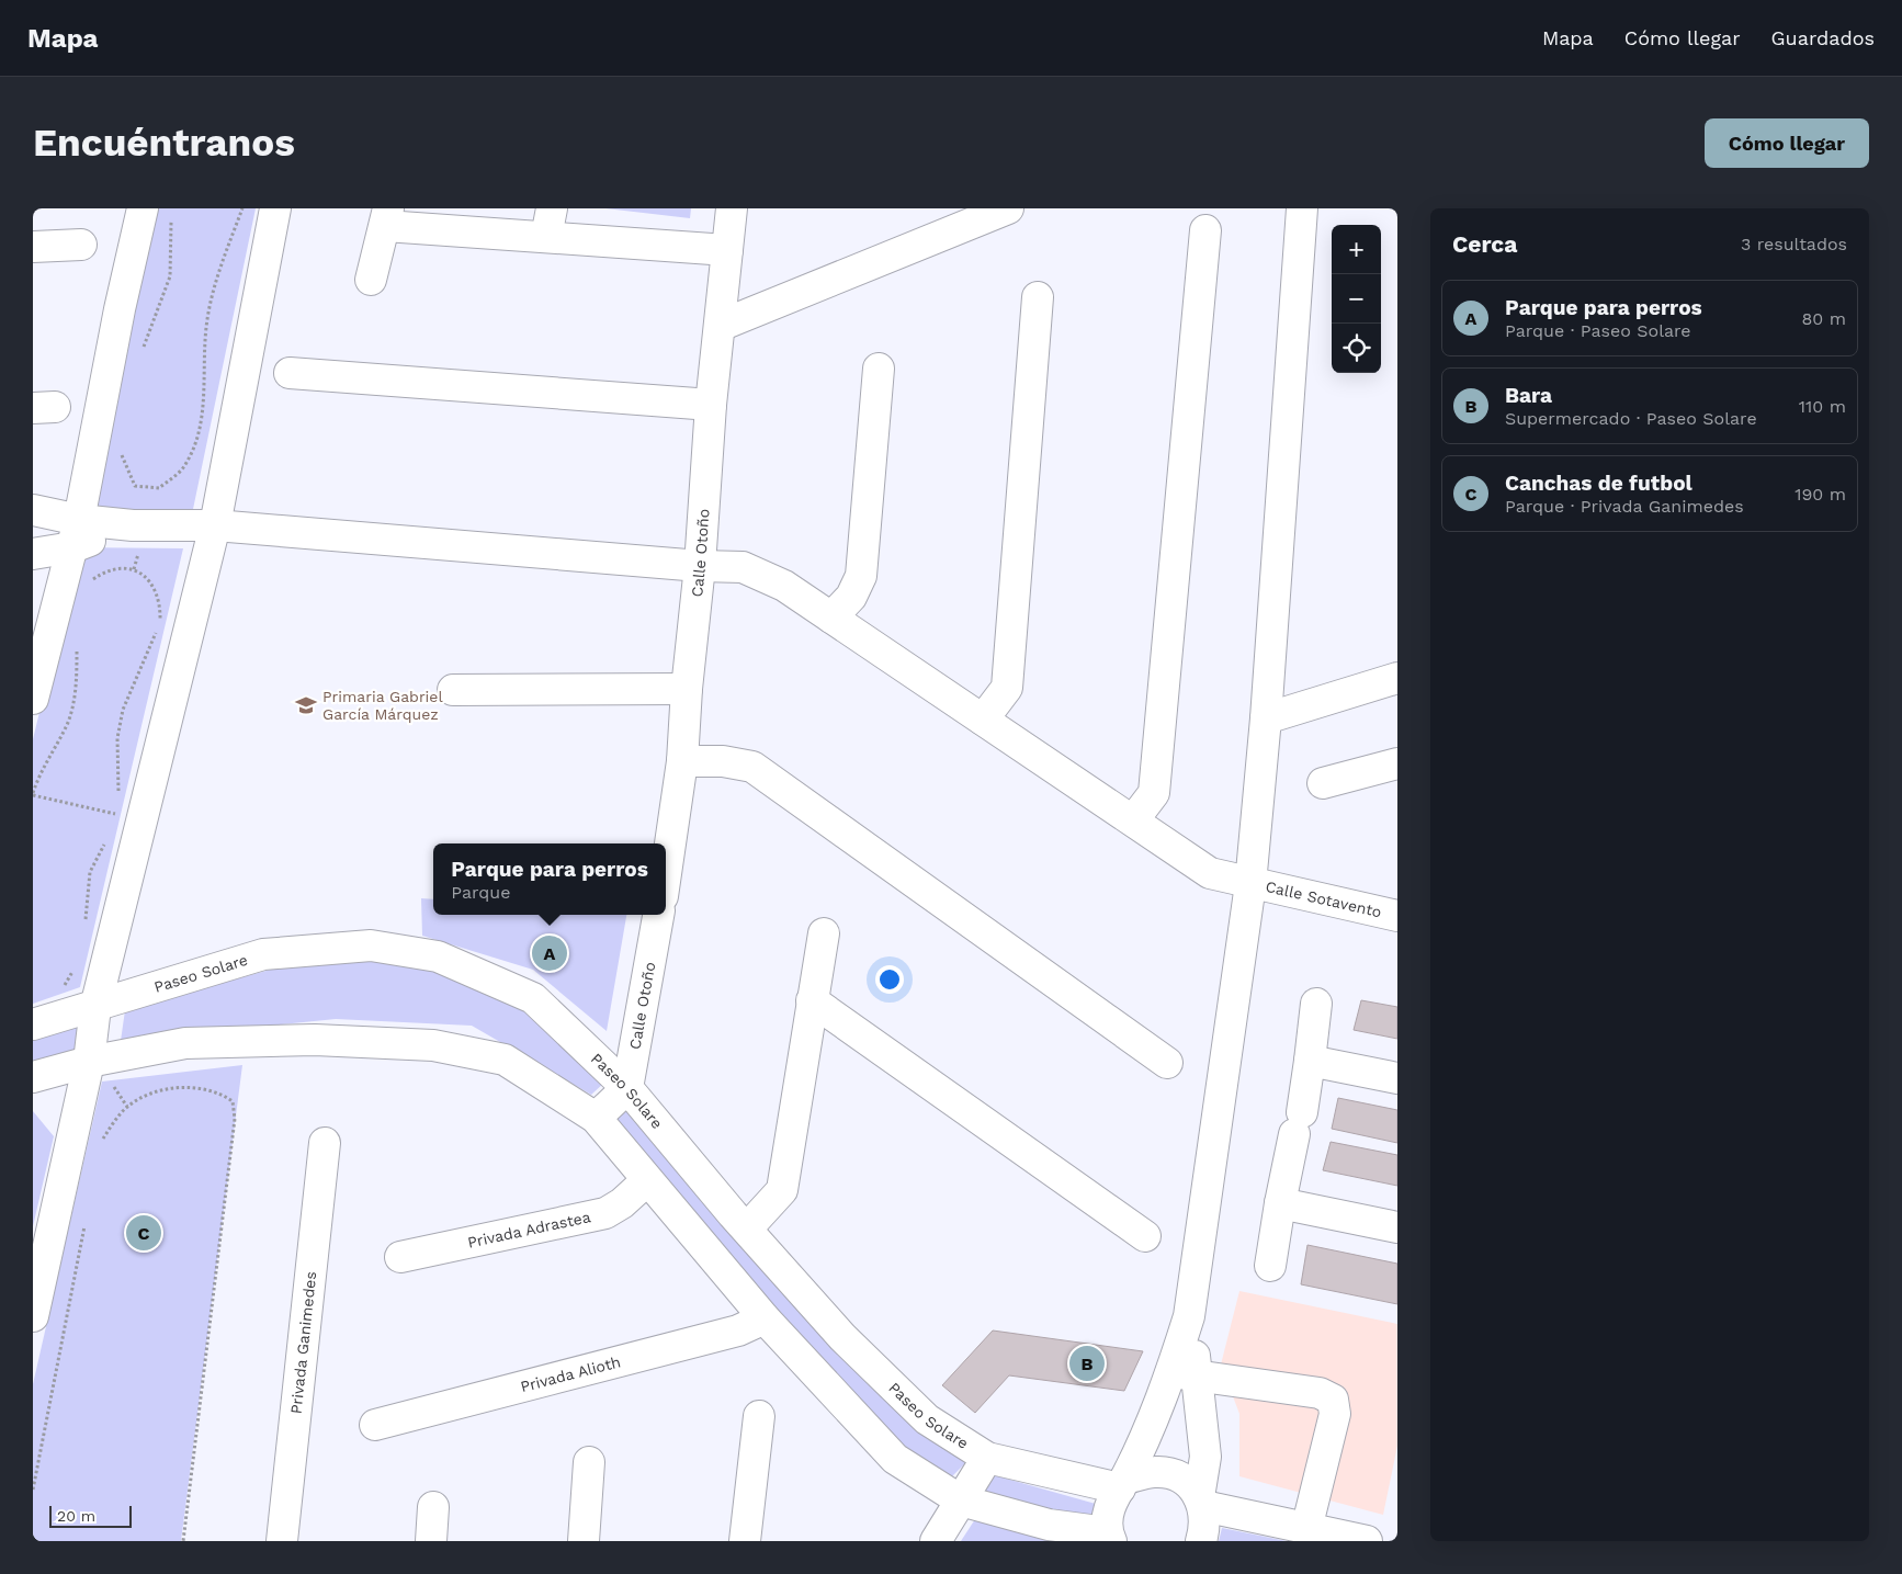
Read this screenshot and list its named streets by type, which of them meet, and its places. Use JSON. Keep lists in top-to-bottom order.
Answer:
{
  "streets": {
    "street": [
      "Calle Otoño",
      "Calle Sotavento",
      "Paseo Solare",
      "Privada Adrastea",
      "Privada Ganimedes",
      "Privada Alioth"
    ]
  },
  "crossings": [
    ["Calle Otoño", "Calle Sotavento"],
    ["Calle Otoño", "Paseo Solare"]
  ],
  "places": {
    "school or university": ["Primaria Gabriel García Márquez"]
  },
  "scale_bar": "20 m",
  "page": {
    "header": "Mapa",
    "nav": ["Mapa", "Cómo llegar", "Guardados"],
    "buttons": "Cómo llegar",
    "title": "Encuéntranos",
    "heading": ["Cerca", "3 resultados"],
    "map_buttons": ["+", "−"],
    "list": [
      {
        "mark": "A",
        "name": "Parque para perros",
        "note": "Parque · Paseo Solare",
        "value": "80 m"
      },
      {
        "mark": "B",
        "name": "Bara",
        "note": "Supermercado · Paseo Solare",
        "value": "110 m"
      },
      {
        "mark": "C",
        "name": "Canchas de futbol",
        "note": "Parque · Privada Ganimedes",
        "value": "190 m"
      }
    ],
    "popup": ["Parque para perros", "Parque"],
    "pins": ["A", "C", "B"],
    "scale": "20 m"
  }
}
